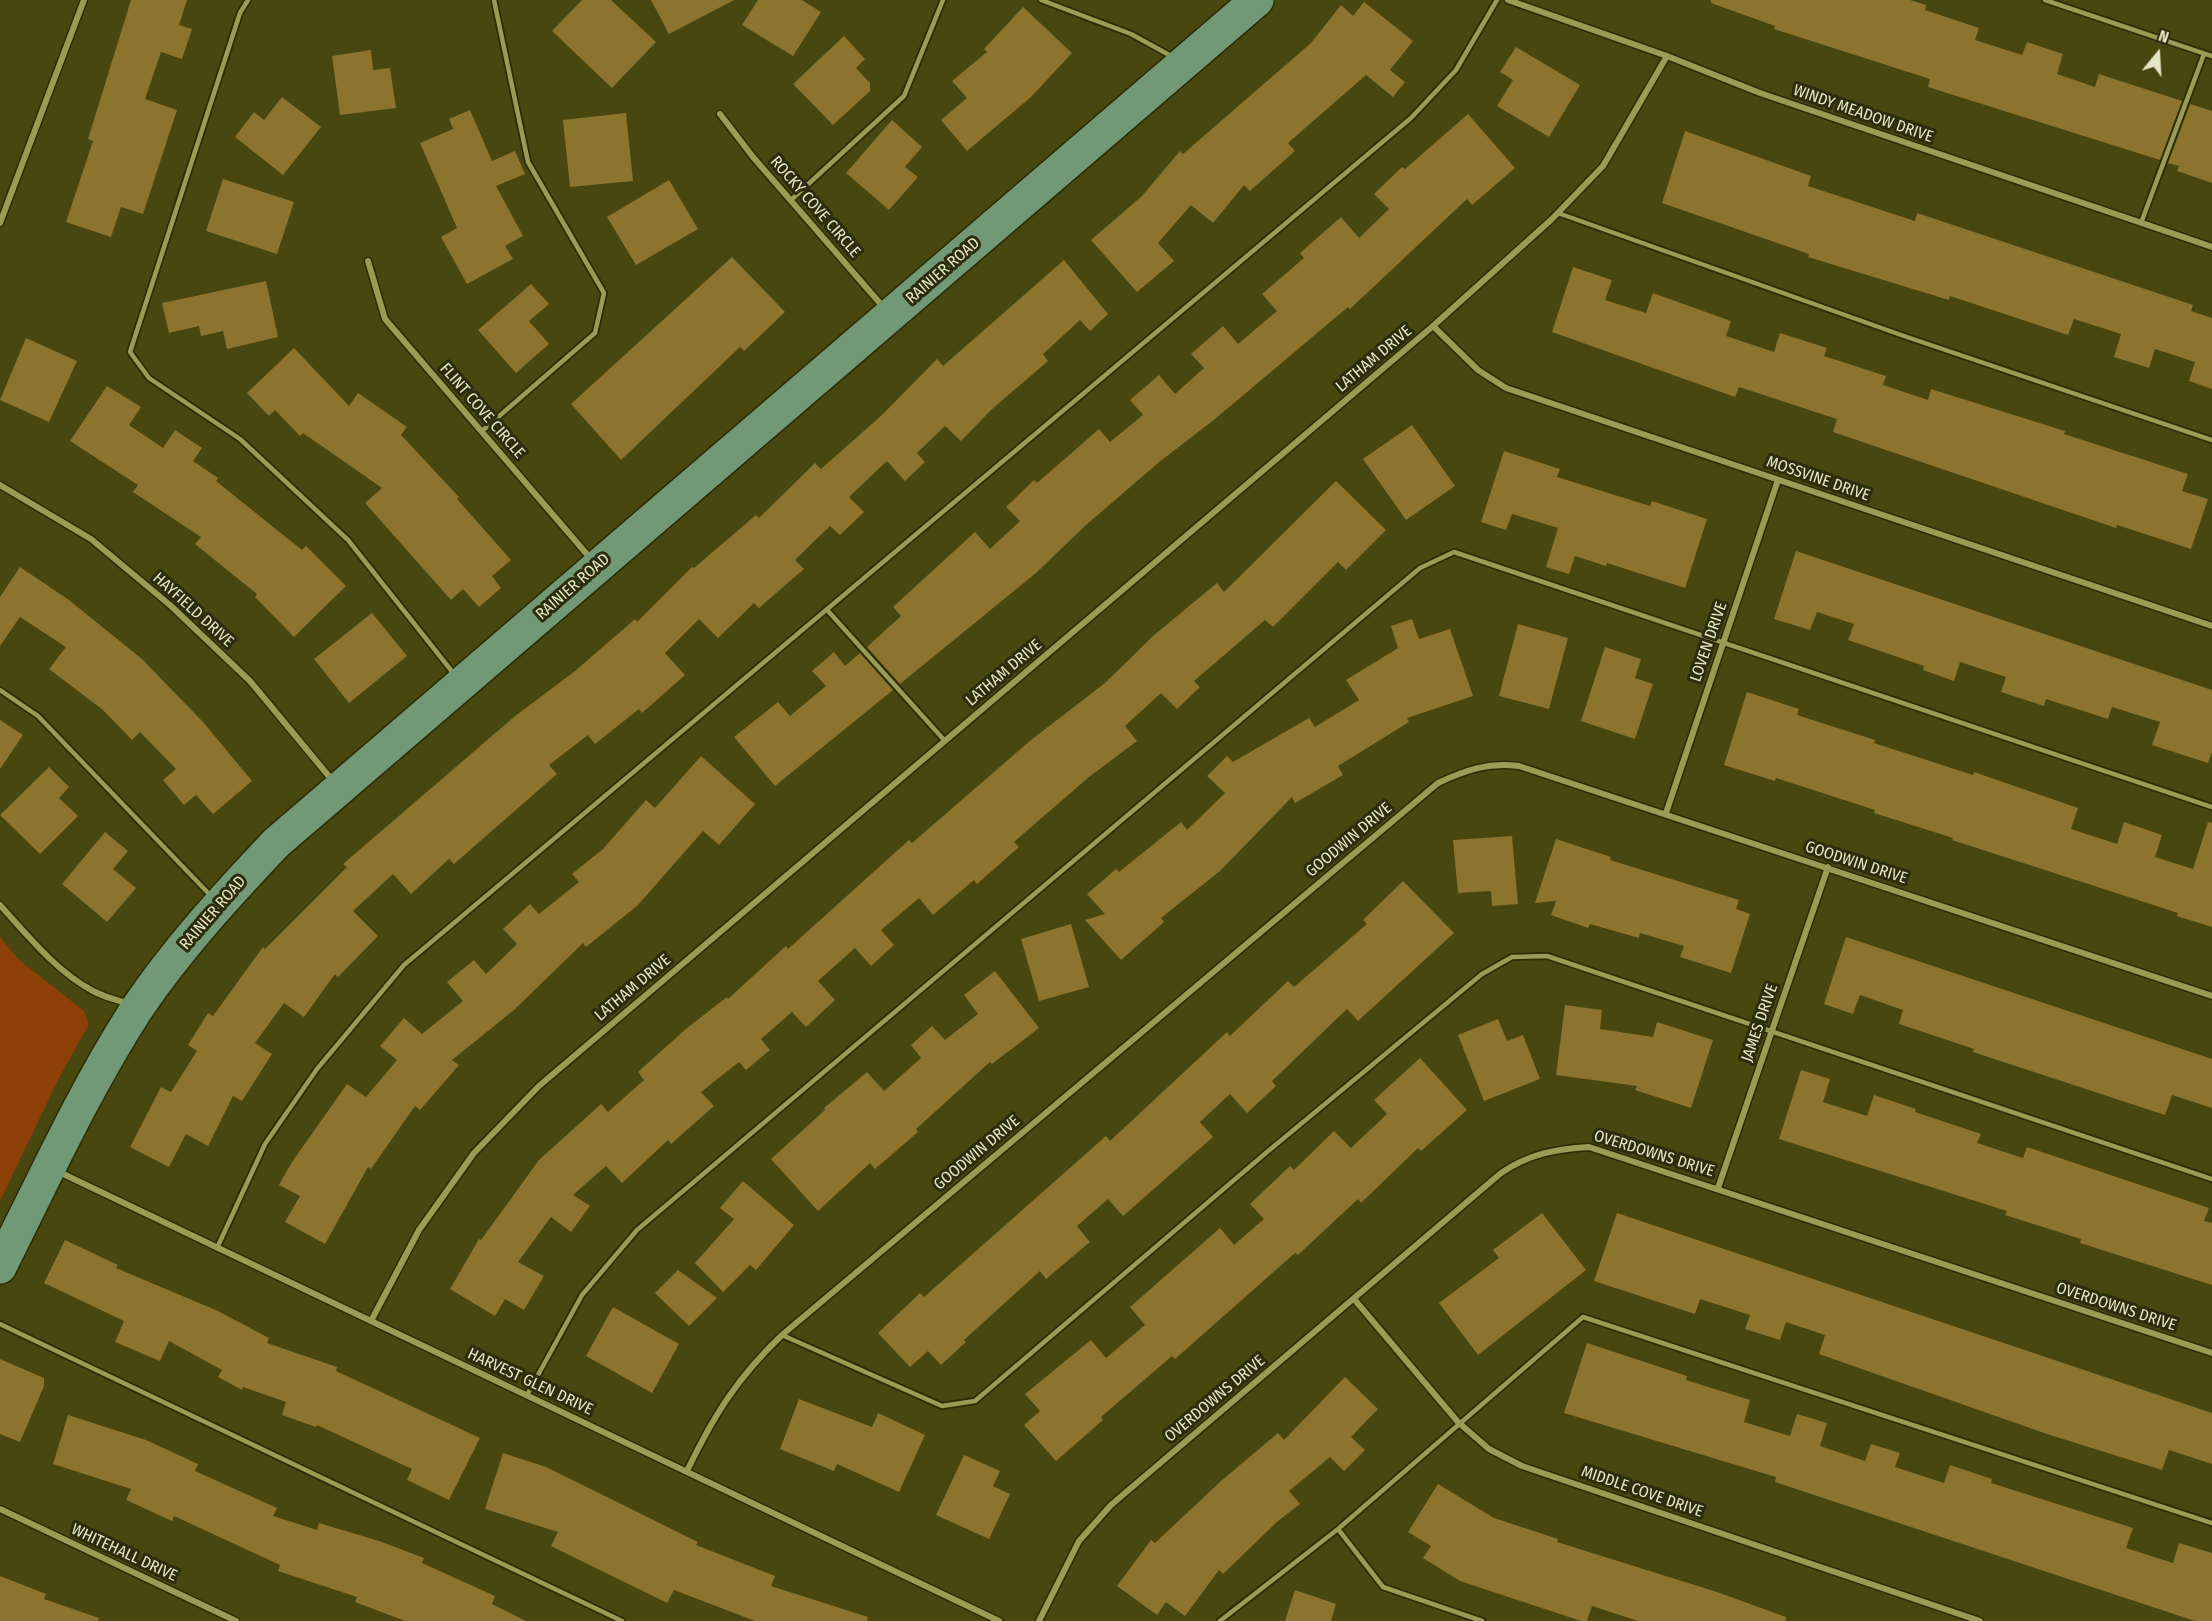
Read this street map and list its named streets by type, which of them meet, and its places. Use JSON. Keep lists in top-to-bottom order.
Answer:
{
  "streets": {
    "street": [
      "WINDY MEADOW DRIVE",
      "ROCKY COVE CIRCLE",
      "RAINIER ROAD",
      "LATHAM DRIVE",
      "FLINT COVE CIRCLE",
      "MOSSVINE DRIVE",
      "HAYFIELD DRIVE",
      "LOVEN DRIVE",
      "GOODWIN DRIVE",
      "JAMES DRIVE",
      "OVERDOWNS DRIVE",
      "HARVEST GLEN DRIVE",
      "MIDDLE COVE DRIVE",
      "WHITEHALL DRIVE"
    ]
  },
  "crossings": [
    ["WINDY MEADOW DRIVE", "LATHAM DRIVE"],
    ["ROCKY COVE CIRCLE", "RAINIER ROAD"],
    ["RAINIER ROAD", "FLINT COVE CIRCLE"],
    ["RAINIER ROAD", "HAYFIELD DRIVE"],
    ["RAINIER ROAD", "HARVEST GLEN DRIVE"],
    ["LATHAM DRIVE", "MOSSVINE DRIVE"],
    ["LATHAM DRIVE", "HARVEST GLEN DRIVE"],
    ["MOSSVINE DRIVE", "LOVEN DRIVE"],
    ["LOVEN DRIVE", "GOODWIN DRIVE"],
    ["GOODWIN DRIVE", "JAMES DRIVE"],
    ["GOODWIN DRIVE", "HARVEST GLEN DRIVE"],
    ["JAMES DRIVE", "OVERDOWNS DRIVE"],
    ["OVERDOWNS DRIVE", "MIDDLE COVE DRIVE"]
  ],
  "north": "top"
}
